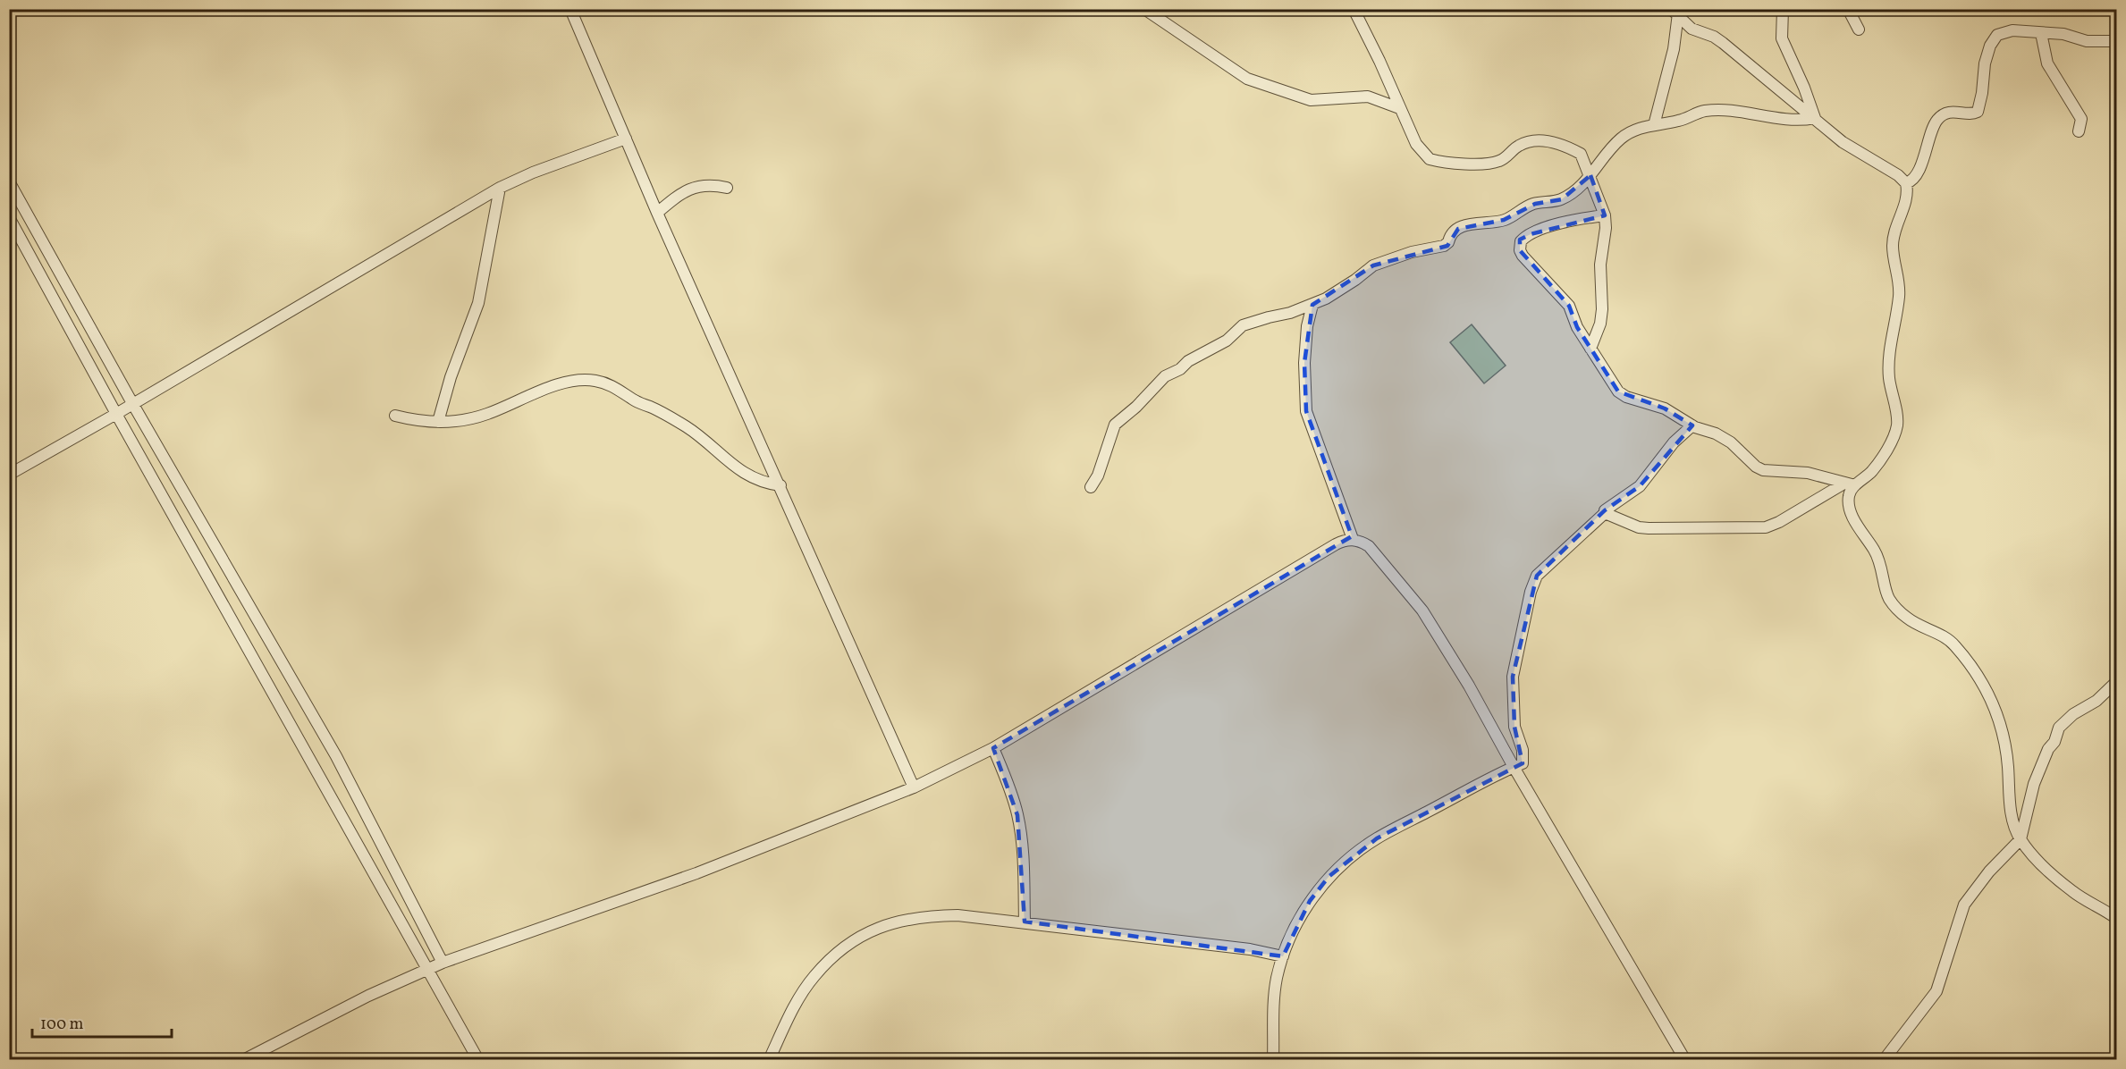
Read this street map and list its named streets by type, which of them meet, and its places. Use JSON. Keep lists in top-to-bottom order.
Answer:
{
  "scale_bar": "100 m"
}
